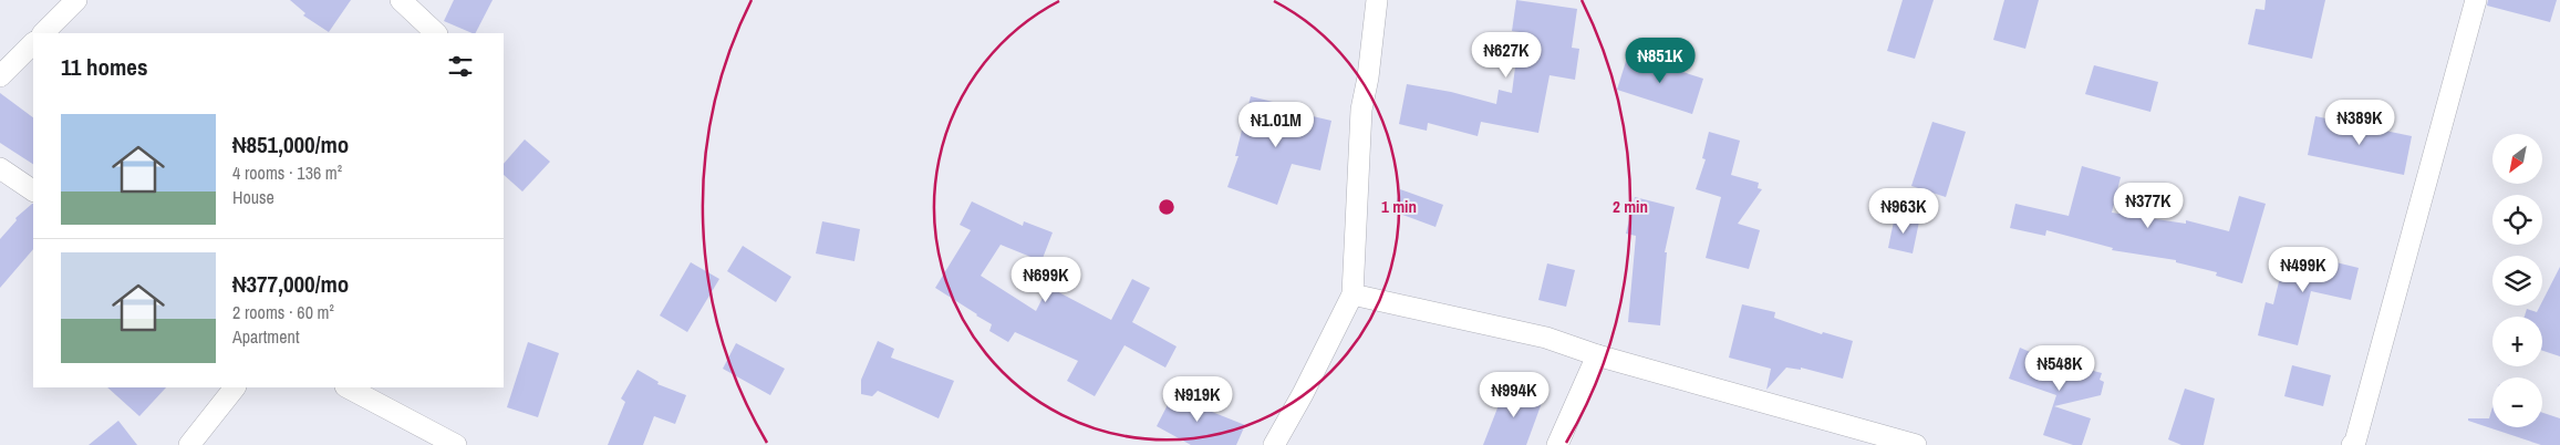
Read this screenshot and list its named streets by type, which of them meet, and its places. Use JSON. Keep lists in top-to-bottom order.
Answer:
{
  "north": "bottom left",
  "page": {
    "price": [
      "₦627K",
      "₦851K",
      "₦389K",
      "₦1.01M",
      "₦377K",
      "₦963K",
      "₦499K",
      "₦699K",
      "₦548K",
      "₦994K",
      "₦919K"
    ],
    "heading": "11 homes",
    "list": [
      {
        "name": "₦851,000/mo",
        "note": "4 rooms · 136 m² · House"
      },
      {
        "name": "₦377,000/mo",
        "note": "2 rooms · 60 m² · Apartment"
      }
    ],
    "map_buttons": ["+", "−"]
  },
  "rings": ["1 min", "2 min"]
}
